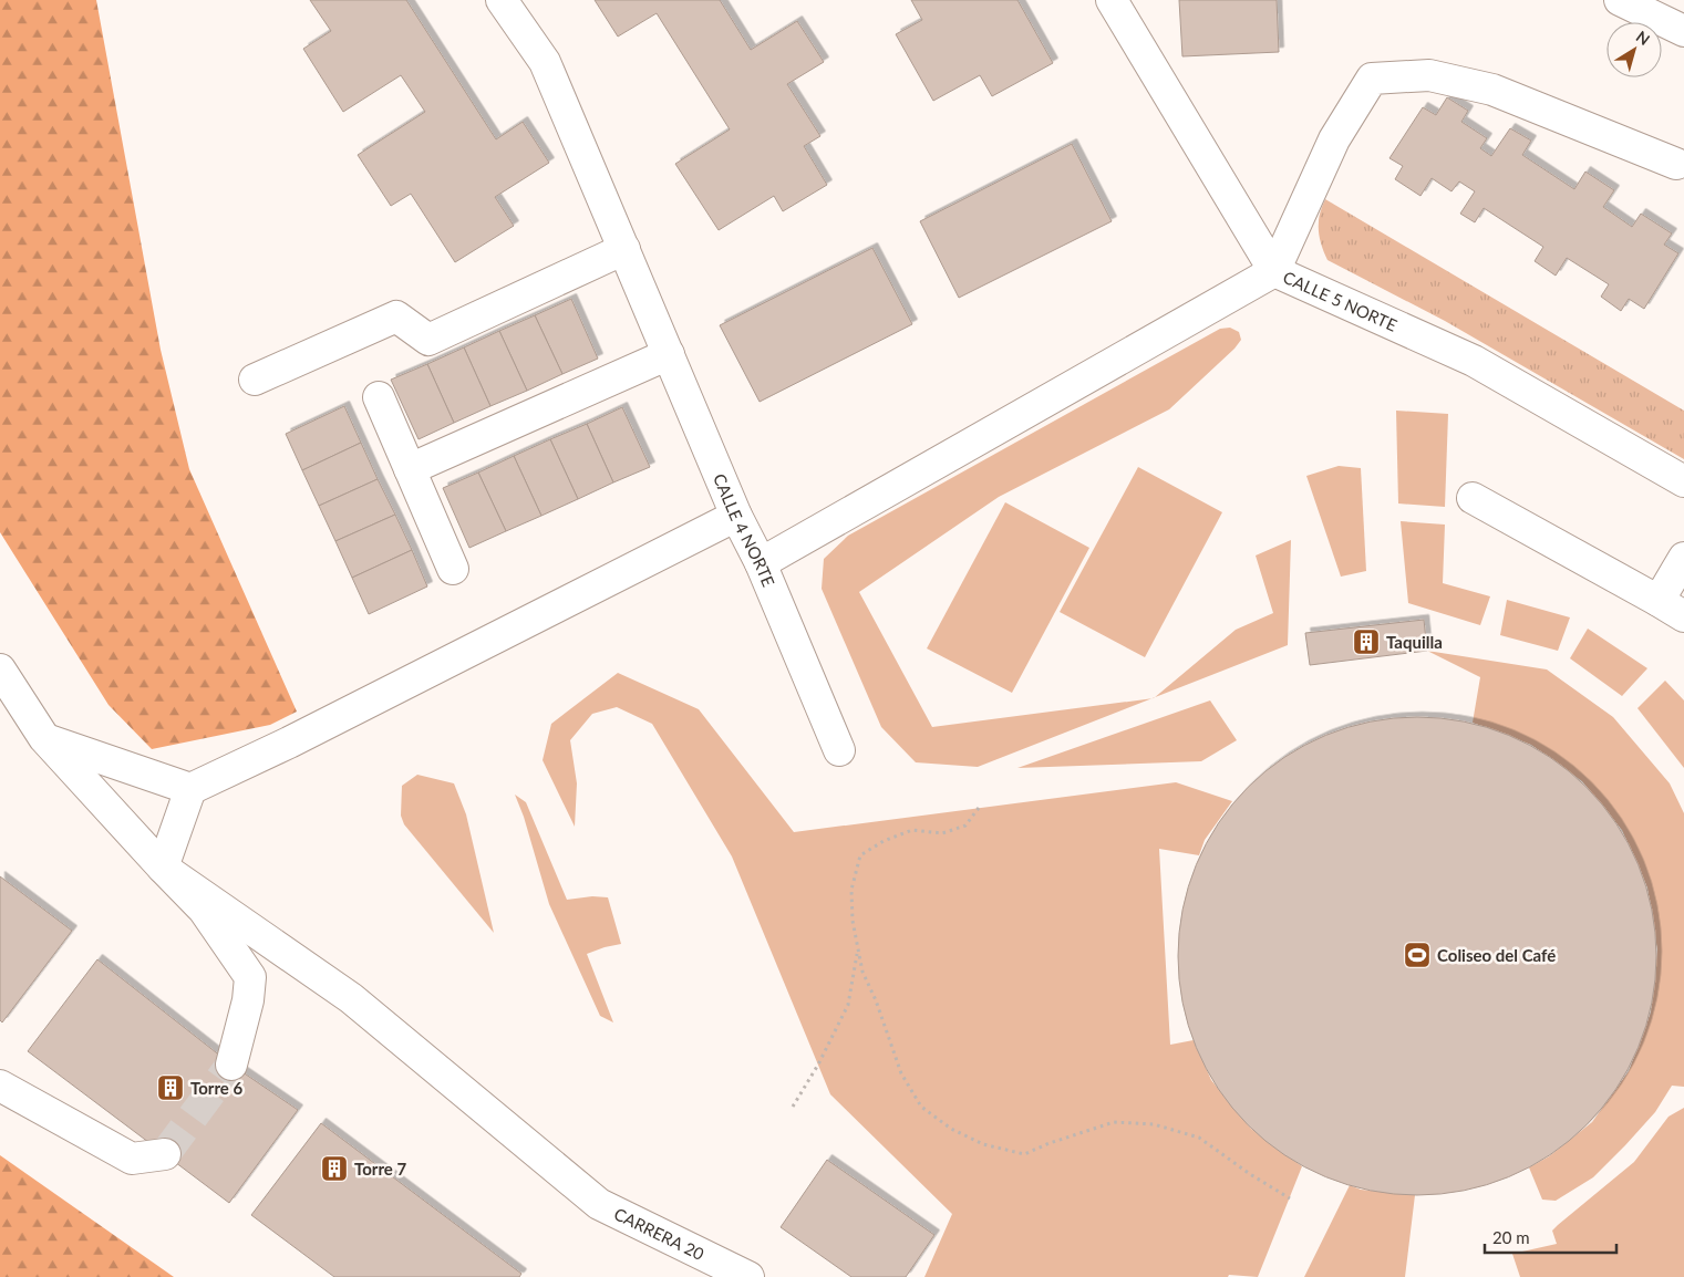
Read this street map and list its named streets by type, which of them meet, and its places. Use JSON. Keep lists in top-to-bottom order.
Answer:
{
  "streets": {
    "street": ["CALLE 5 NORTE", "CALLE 4 NORTE", "CARRERA 20"]
  },
  "places": {
    "building": ["Taquilla", "Torre 6", "Torre 7"],
    "sports": ["Coliseo del Café"]
  },
  "scale_bar": "20 m",
  "north": "top right"
}
